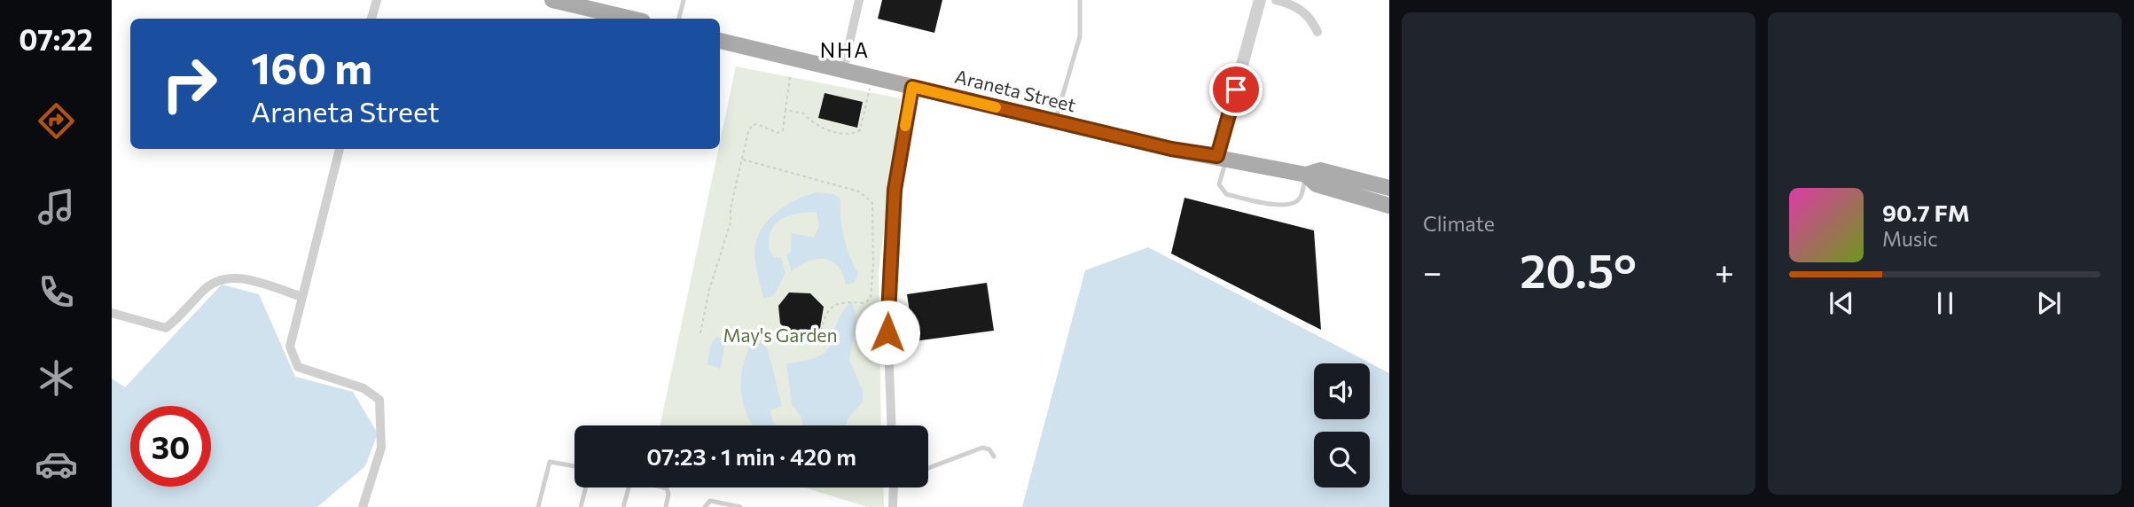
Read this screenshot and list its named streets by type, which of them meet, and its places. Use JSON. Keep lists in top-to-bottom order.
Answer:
{
  "streets": {
    "main road": ["Araneta Street"]
  },
  "districts": ["NHA"],
  "parks": ["May's Garden"],
  "page": {
    "tabs": "07:22",
    "tile": "Climate",
    "turn": ["160 m", "Araneta Street"],
    "song": ["90.7 FM", "Music"],
    "heat": ["−", "20.5°", "+"],
    "limit": "30",
    "trip": "07:23 · 1 min · 420 m"
  }
}
